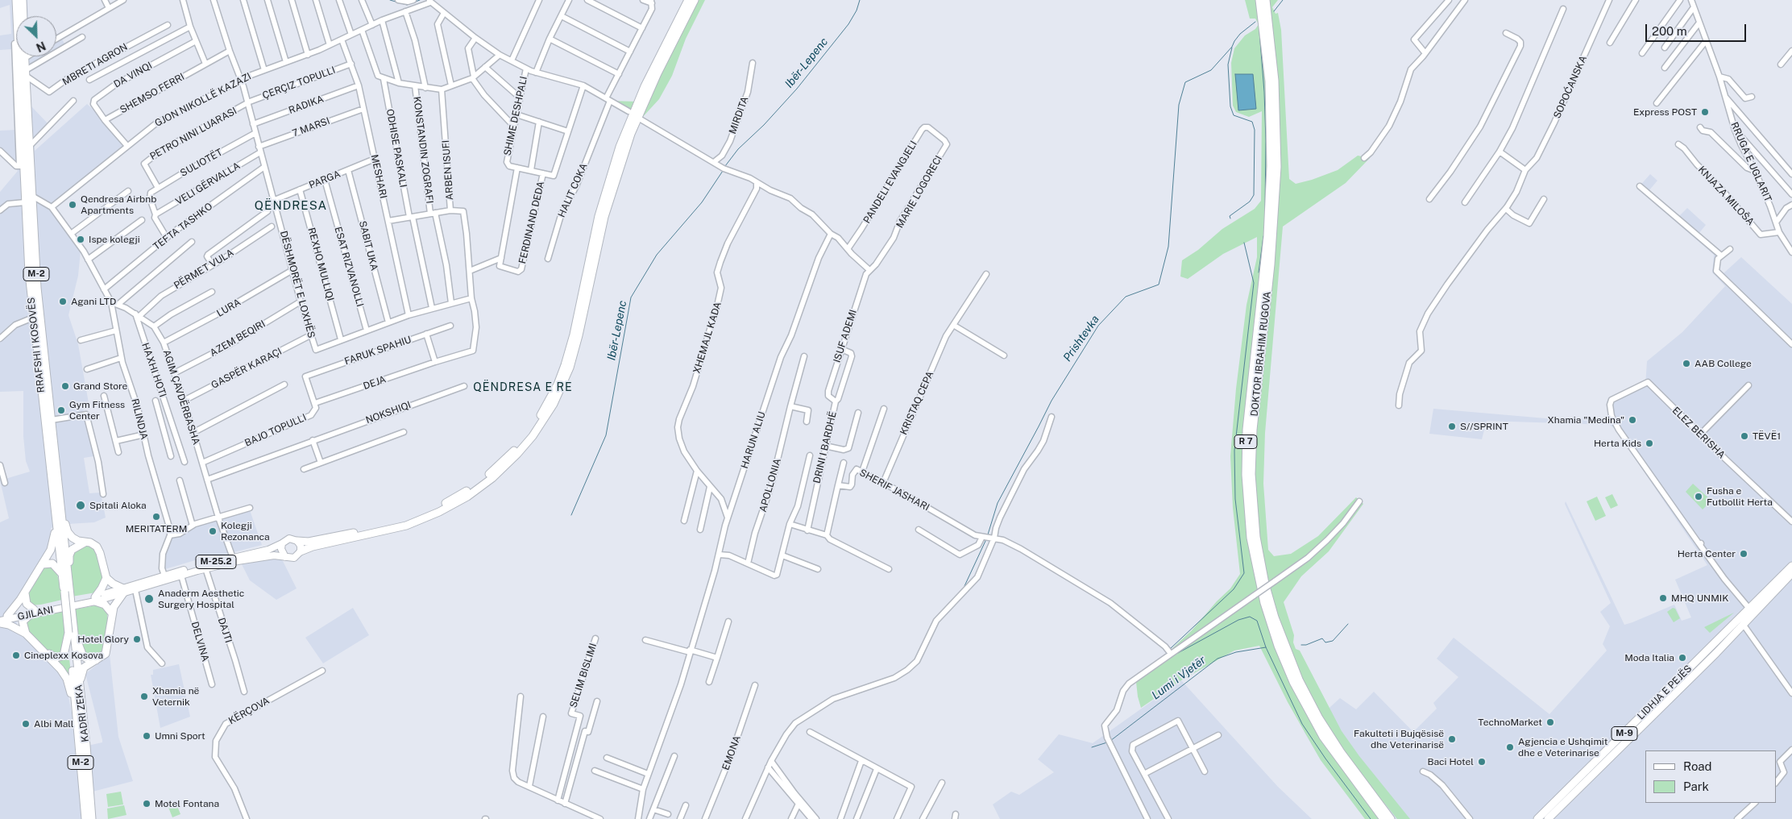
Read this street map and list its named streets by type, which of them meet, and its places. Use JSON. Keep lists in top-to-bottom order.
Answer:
{
  "streets": {
    "highway": [
      "M-2",
      "RRAFSHI I KOSOVËS",
      "DOKTOR IBRAHIM RUGOVA",
      "R 7",
      "LIDHJA E PEJËS",
      "KADRI ZEKA",
      "M-9"
    ],
    "main road": ["M-25.2", "GJILANI"],
    "street": [
      "MBRETI AGRON",
      "DA VINQI",
      "ÇERÇIZ TOPULLI",
      "SOPOĆANSKA",
      "SHEMSO FERRI",
      "GJON NIKOLLË KAZAZI",
      "RADIKA",
      "MIRDITA",
      "SHIME DESHPALI",
      "7 MARSI",
      "PETRO NINI LUARASI",
      "ODHISE PASKALI",
      "KONSTANDIN ZOGRAFI",
      "RRUGA E UGLARIT",
      "SULIOTËT",
      "ARBEN ISUFI",
      "MESHARI",
      "PARGA",
      "PANDELI EVANGJELI",
      "VELI GËRVALLA",
      "HALIT COKA",
      "MARIE LOGORECI",
      "KNJAZA MILOŠA",
      "FERDINAND DEDA",
      "TEFTA TASHKO",
      "SABIT UKA",
      "REXHO MULLIQI",
      "ESAT RIZVANOLLI",
      "PËRMET VULA",
      "DËSHMORËT E LOXHËS",
      "LURA",
      "ISUF ADEMI",
      "XHEMAJL KADA",
      "AZEM BEQIRI",
      "FARUK SPAHIU",
      "GASPËR KARAÇI",
      "HAXHI HOTI",
      "DEJA",
      "AGIM ÇAVDËRBASHA",
      "KRISTAQ CEPA",
      "NOKSHIQI",
      "RILINDJA",
      "BAJO TOPULLI",
      "ELEZ BERISHA",
      "HARUN ALIU",
      "DRINI I BARDHË",
      "APOLLONIA",
      "SHERIF JASHARI",
      "DAJTI",
      "DELVINA",
      "SELIM BISLIMI",
      "KËRÇOVA",
      "EMONA"
    ]
  },
  "crossings": [
    ["MBRETI AGRON", "RRAFSHI I KOSOVËS"],
    ["DA VINQI", "SHEMSO FERRI"],
    ["ÇERÇIZ TOPULLI", "PETRO NINI LUARASI"],
    ["ÇERÇIZ TOPULLI", "MESHARI"],
    ["ÇERÇIZ TOPULLI", "DËSHMORËT E LOXHËS"],
    ["SHEMSO FERRI", "DËSHMORËT E LOXHËS"],
    ["GJON NIKOLLË KAZAZI", "MESHARI"],
    ["GJON NIKOLLË KAZAZI", "DËSHMORËT E LOXHËS"],
    ["RADIKA", "MESHARI"],
    ["RADIKA", "DËSHMORËT E LOXHËS"],
    ["SHIME DESHPALI", "FERDINAND DEDA"],
    ["7 MARSI", "MESHARI"],
    ["7 MARSI", "VELI GËRVALLA"],
    ["7 MARSI", "DËSHMORËT E LOXHËS"],
    ["PETRO NINI LUARASI", "SULIOTËT"],
    ["PETRO NINI LUARASI", "DËSHMORËT E LOXHËS"],
    ["ODHISE PASKALI", "ARBEN ISUFI"],
    ["ODHISE PASKALI", "DËSHMORËT E LOXHËS"],
    ["KONSTANDIN ZOGRAFI", "ARBEN ISUFI"],
    ["KONSTANDIN ZOGRAFI", "DËSHMORËT E LOXHËS"],
    ["RRUGA E UGLARIT", "KNJAZA MILOŠA"],
    ["SULIOTËT", "VELI GËRVALLA"],
    ["SULIOTËT", "DËSHMORËT E LOXHËS"],
    ["ARBEN ISUFI", "MESHARI"],
    ["MESHARI", "PARGA"],
    ["MESHARI", "DËSHMORËT E LOXHËS"],
    ["PARGA", "SABIT UKA"],
    ["PARGA", "REXHO MULLIQI"],
    ["PARGA", "ESAT RIZVANOLLI"],
    ["PARGA", "DËSHMORËT E LOXHËS"],
    ["PANDELI EVANGJELI", "MARIE LOGORECI"],
    ["VELI GËRVALLA", "DËSHMORËT E LOXHËS"],
    ["MARIE LOGORECI", "ISUF ADEMI"],
    ["TEFTA TASHKO", "DËSHMORËT E LOXHËS"],
    ["SABIT UKA", "DËSHMORËT E LOXHËS"],
    ["REXHO MULLIQI", "DËSHMORËT E LOXHËS"],
    ["ESAT RIZVANOLLI", "DËSHMORËT E LOXHËS"],
    ["PËRMET VULA", "HAXHI HOTI"],
    ["PËRMET VULA", "AGIM ÇAVDËRBASHA"],
    ["M-2", "RRAFSHI I KOSOVËS"],
    ["M-2", "GJILANI"],
    ["M-2", "KADRI ZEKA"],
    ["DËSHMORËT E LOXHËS", "LURA"],
    ["DËSHMORËT E LOXHËS", "AZEM BEQIRI"],
    ["DËSHMORËT E LOXHËS", "GASPËR KARAÇI"],
    ["DËSHMORËT E LOXHËS", "DEJA"],
    ["LURA", "AGIM ÇAVDËRBASHA"],
    ["ISUF ADEMI", "DRINI I BARDHË"],
    ["AZEM BEQIRI", "AGIM ÇAVDËRBASHA"],
    ["RRAFSHI I KOSOVËS", "KADRI ZEKA"],
    ["FARUK SPAHIU", "BAJO TOPULLI"],
    ["GASPËR KARAÇI", "AGIM ÇAVDËRBASHA"],
    ["HAXHI HOTI", "AGIM ÇAVDËRBASHA"],
    ["DEJA", "BAJO TOPULLI"],
    ["AGIM ÇAVDËRBASHA", "NOKSHIQI"],
    ["AGIM ÇAVDËRBASHA", "RILINDJA"],
    ["AGIM ÇAVDËRBASHA", "BAJO TOPULLI"],
    ["AGIM ÇAVDËRBASHA", "M-25.2"],
    ["KRISTAQ CEPA", "SHERIF JASHARI"],
    ["ELEZ BERISHA", "LIDHJA E PEJËS"],
    ["M-25.2", "GJILANI"],
    ["M-25.2", "DAJTI"],
    ["M-25.2", "DELVINA"]
  ],
  "districts": ["QËNDRESA", "QËNDRESA E RE"],
  "water": ["Ibër-Lepenc", "Prishtevka", "Lumi i Vjetër"],
  "places": [
    "Express POST",
    "Qendresa Airbnb Apartments",
    "Ispe kolegji",
    "Agani LTD",
    "AAB College",
    "Grand Store",
    "Gym Fitness Center",
    "Xhamia \"Medina\"",
    "S//SPRINT",
    "TËVË1",
    "Herta Kids",
    "Fusha e Futbollit Herta",
    "Spitali Aloka",
    "MERITATERM",
    "Kolegji Rezonanca",
    "Herta Center",
    "MHQ UNMIK",
    "Anaderm Aesthetic Surgery Hospital",
    "Hotel Glory",
    "Cineplexx Kosova",
    "Moda Italia",
    "Xhamia në Veternik",
    "TechnoMarket",
    "Albi Mall",
    "Umni Sport",
    "Fakulteti i Bujqësisë dhe Veterinarisë",
    "Agjencia e Ushqimit dhe e Veterinarise",
    "Baci Hotel",
    "Motel Fontana"
  ],
  "legend": ["Road", "Park"],
  "scale_bar": "200 m",
  "north": "bottom right"
}
